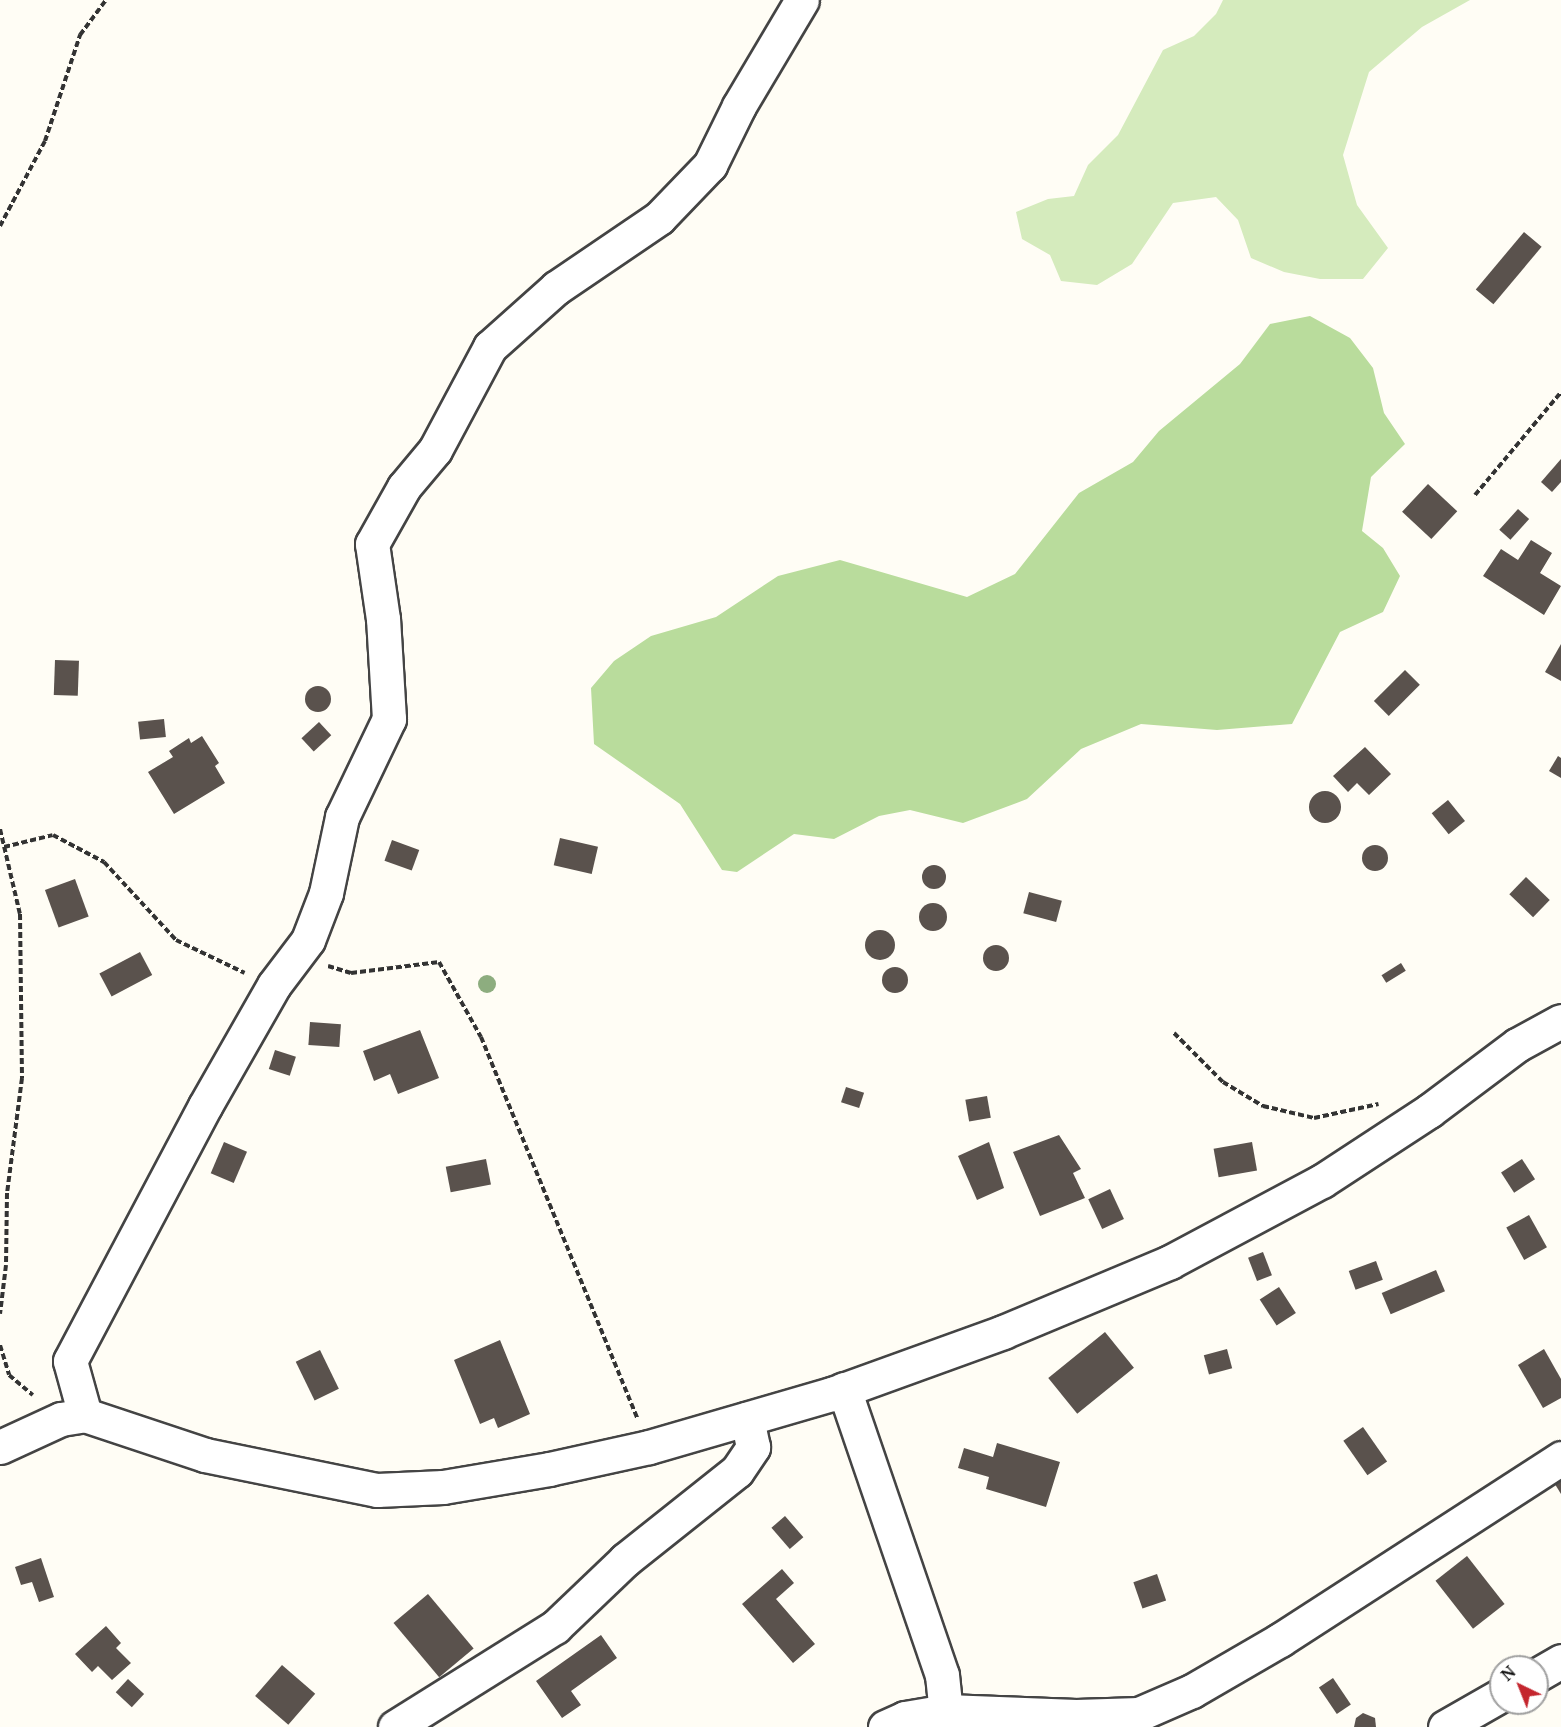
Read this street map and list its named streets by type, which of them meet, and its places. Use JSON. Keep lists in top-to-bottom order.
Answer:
{
  "north": "top left"
}
